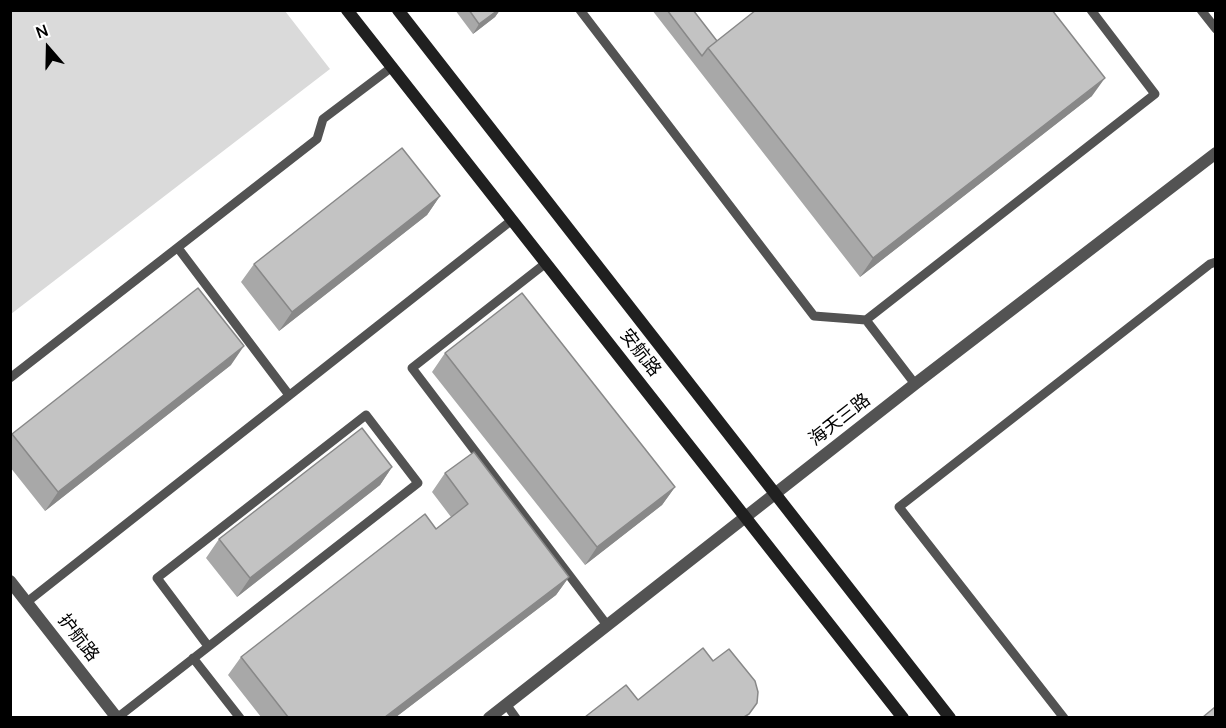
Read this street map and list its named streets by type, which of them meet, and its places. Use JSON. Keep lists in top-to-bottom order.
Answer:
{
  "streets": {
    "street": ["安航路", "海天三路", "护航路"]
  },
  "crossings": [
    ["安航路", "海天三路"]
  ],
  "north": "top"
}
